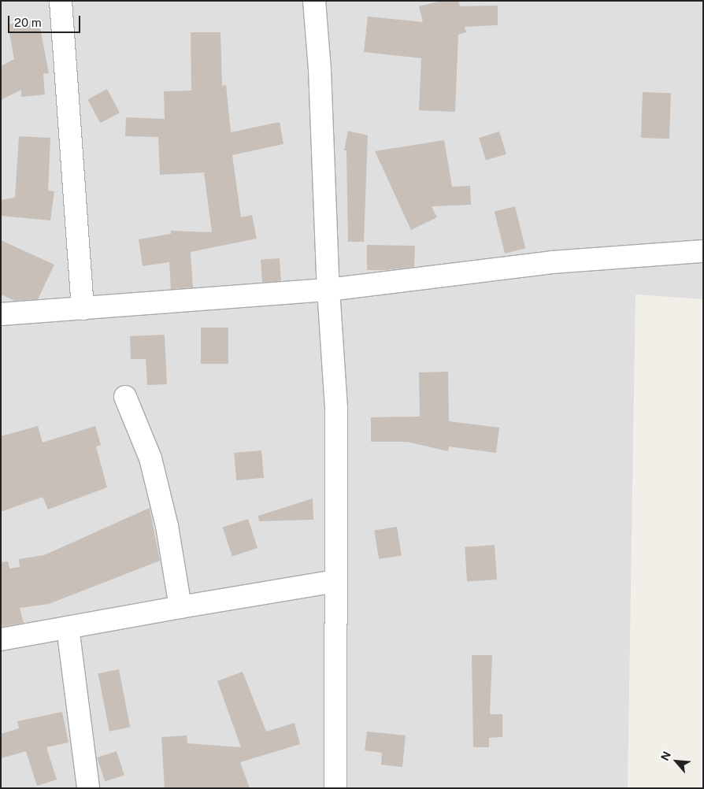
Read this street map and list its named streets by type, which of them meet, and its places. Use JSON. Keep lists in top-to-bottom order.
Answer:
{
  "scale_bar": "20 m",
  "north": "top left"
}
